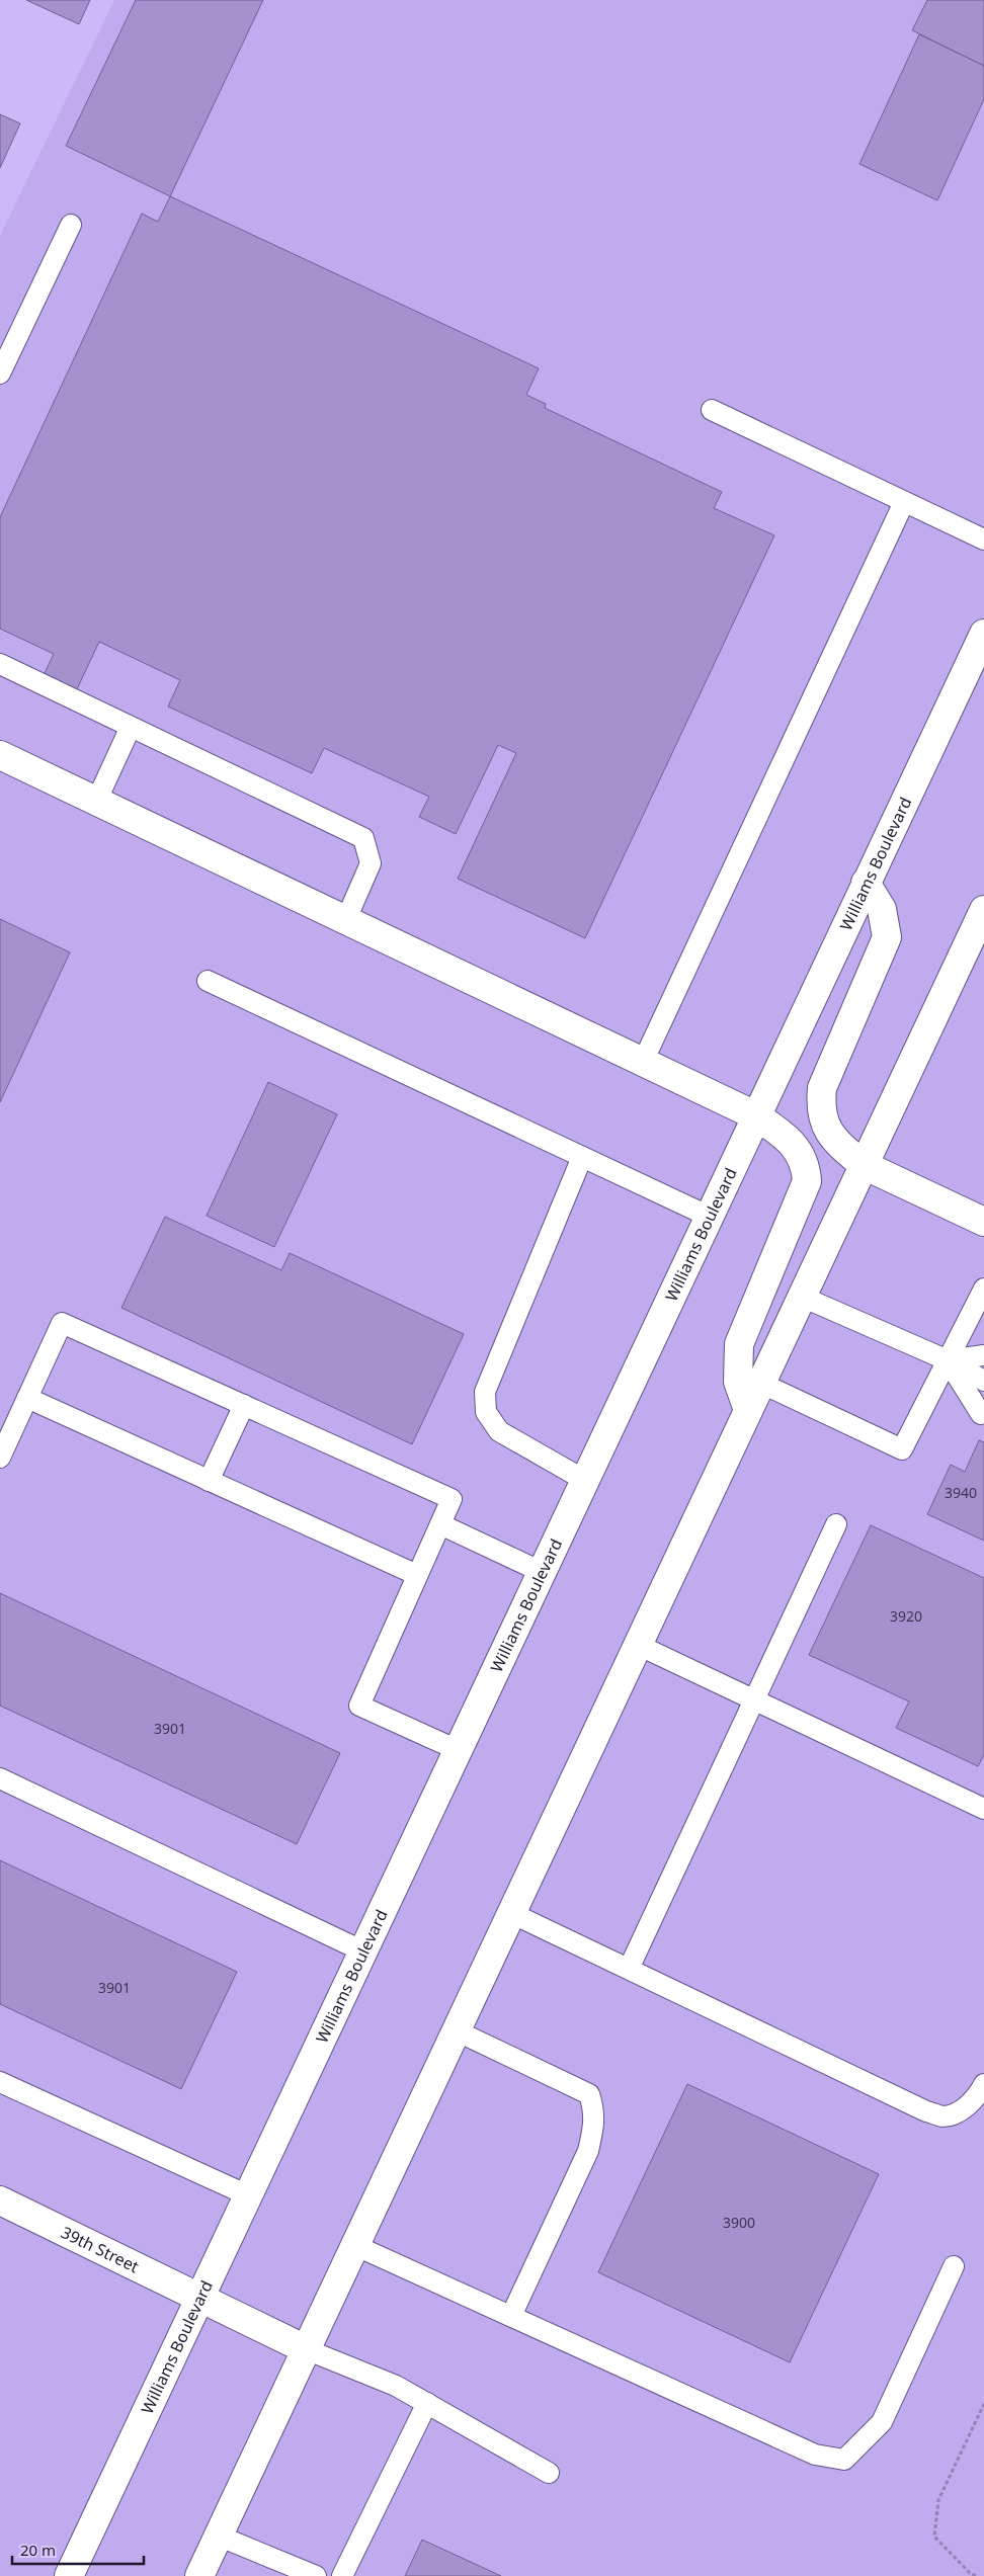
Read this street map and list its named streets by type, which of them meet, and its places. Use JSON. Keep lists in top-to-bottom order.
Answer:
{
  "streets": {
    "main road": ["Williams Boulevard", "39th Street"]
  },
  "crossings": [
    ["Williams Boulevard", "39th Street"]
  ],
  "house_numbers": [
    "3940",
    "3920",
    "3901",
    "3901",
    "3900"
  ],
  "scale_bar": "20 m"
}
